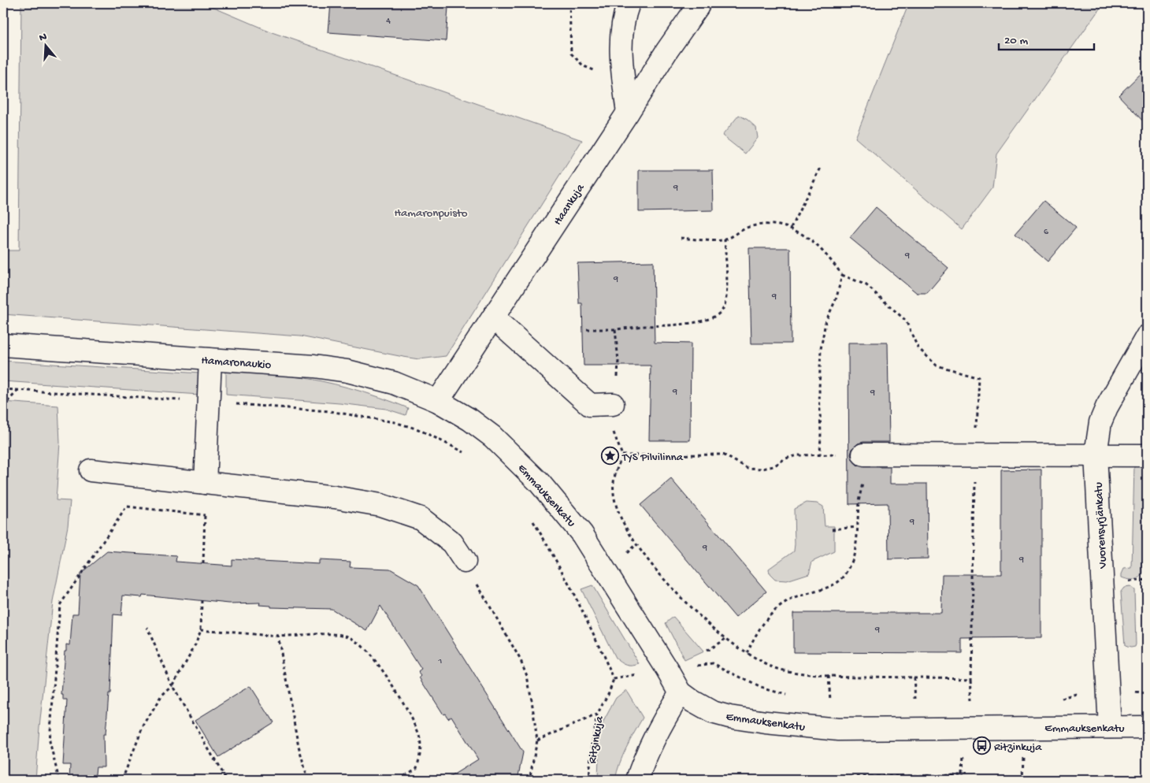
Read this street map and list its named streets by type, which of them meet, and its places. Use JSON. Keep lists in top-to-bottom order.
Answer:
{
  "streets": {
    "street": [
      "Haankuja",
      "Hamaronaukio",
      "Emmauksenkatu",
      "Vuorensyrjänkatu"
    ],
    "path": ["Ritzinkuja"]
  },
  "crossings": [
    ["Haankuja", "Hamaronaukio"],
    ["Haankuja", "Emmauksenkatu"],
    ["Hamaronaukio", "Emmauksenkatu"],
    ["Emmauksenkatu", "Vuorensyrjänkatu"]
  ],
  "parks": ["Hamaronpuisto"],
  "places": {
    "place": ["TYS Pilvilinna"],
    "bus stop": ["Ritzinkuja"]
  },
  "house_numbers": [
    "4",
    "9",
    "6",
    "9",
    "9",
    "9",
    "9",
    "9",
    "9",
    "9",
    "9",
    "9",
    "1"
  ],
  "scale_bar": "20 m",
  "north": "top"
}
